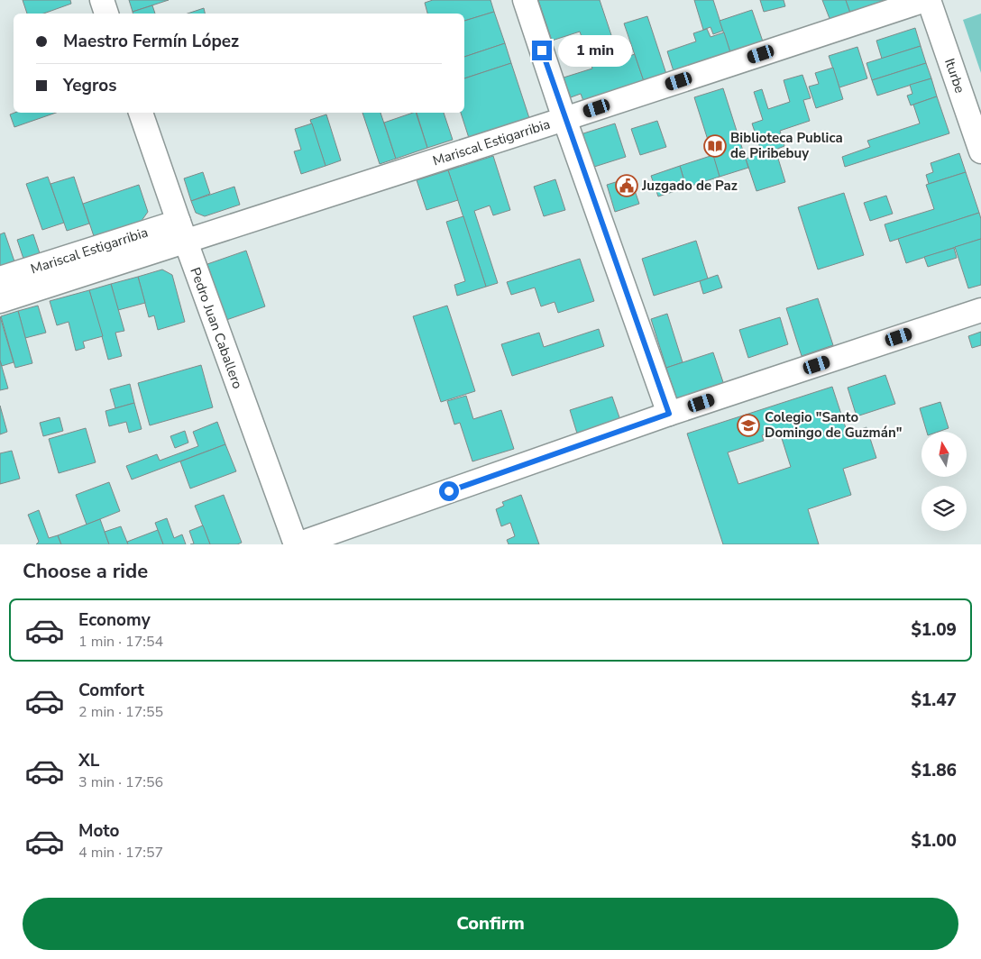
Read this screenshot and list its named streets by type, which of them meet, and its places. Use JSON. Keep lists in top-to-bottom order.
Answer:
{
  "streets": {
    "street": ["Iturbe", "Mariscal Estigarribia", "Pedro Juan Caballero"]
  },
  "crossings": [
    ["Mariscal Estigarribia", "Pedro Juan Caballero"]
  ],
  "places": {
    "library": ["Biblioteca Publica de Piribebuy"],
    "public building": ["Juzgado de Paz"],
    "school or university": ["Colegio \"Santo Domingo de Guzmán\""]
  },
  "north": "top",
  "page": {
    "banner": ["Maestro Fermín López", "Yegros"],
    "bubble": "1 min",
    "heading": "Choose a ride",
    "list": [
      {
        "name": "Economy",
        "note": "1 min · 17:54",
        "value": "$1.09"
      },
      {
        "name": "Comfort",
        "note": "2 min · 17:55",
        "value": "$1.47"
      },
      {
        "name": "XL",
        "note": "3 min · 17:56",
        "value": "$1.86"
      },
      {
        "name": "Moto",
        "note": "4 min · 17:57",
        "value": "$1.00"
      }
    ],
    "buttons": "Confirm"
  }
}
